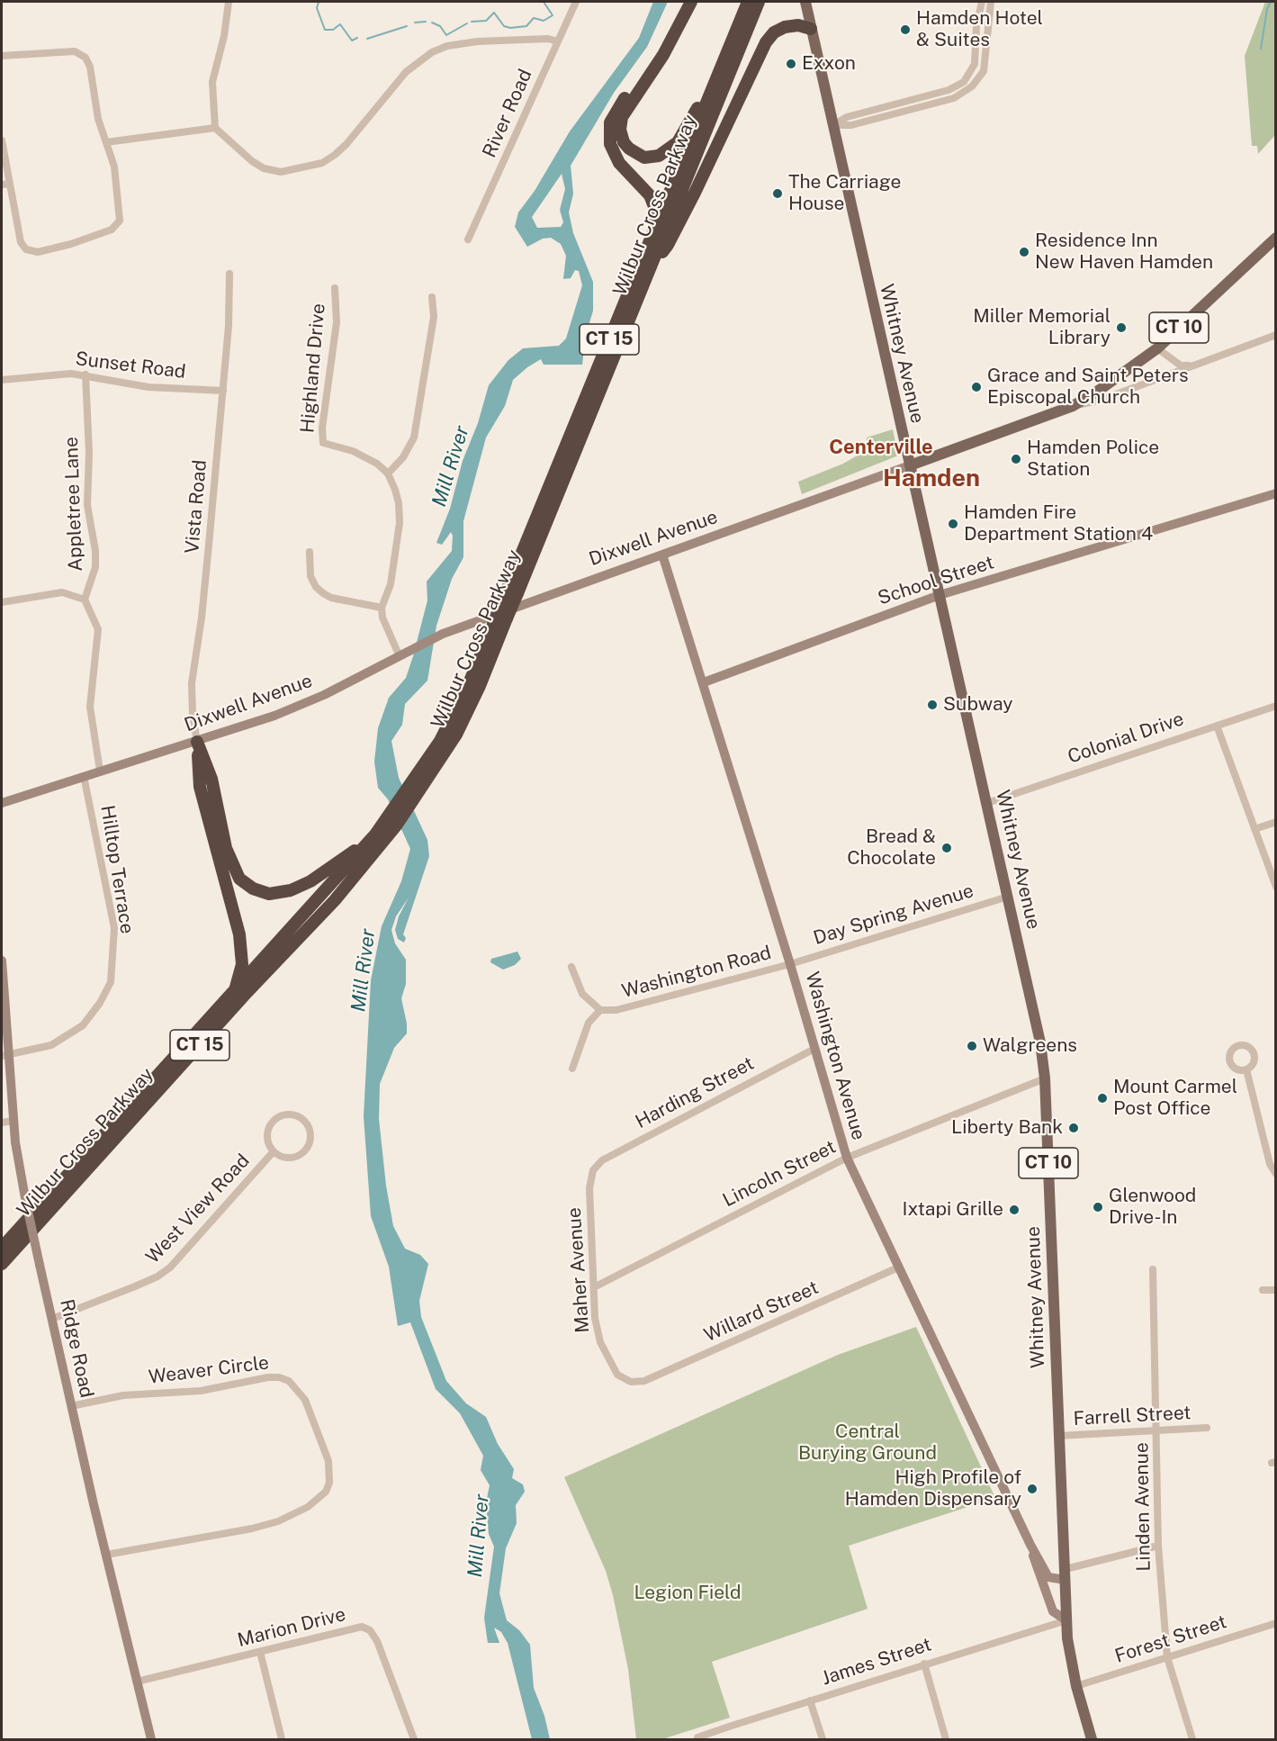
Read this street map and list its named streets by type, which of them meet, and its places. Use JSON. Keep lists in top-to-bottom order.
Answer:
{
  "streets": {
    "highway": ["Wilbur Cross Parkway", "CT 15"],
    "main road": ["CT 10", "Whitney Avenue", "Dixwell Avenue"],
    "street": [
      "River Road",
      "Sunset Road",
      "Highland Drive",
      "Appletree Lane",
      "Vista Road",
      "School Street",
      "Colonial Drive",
      "Hilltop Terrace",
      "Day Spring Avenue",
      "Washington Road",
      "Washington Avenue",
      "Harding Street",
      "Lincoln Street",
      "West View Road",
      "Maher Avenue",
      "Willard Street",
      "Ridge Road",
      "Weaver Circle",
      "Farrell Street",
      "Linden Avenue",
      "Marion Drive",
      "Forest Street",
      "James Street"
    ]
  },
  "crossings": [
    ["Whitney Avenue", "Dixwell Avenue"],
    ["Whitney Avenue", "School Street"],
    ["Whitney Avenue", "Colonial Drive"],
    ["Whitney Avenue", "Day Spring Avenue"],
    ["Whitney Avenue", "Washington Avenue"],
    ["Whitney Avenue", "Lincoln Street"],
    ["Whitney Avenue", "Farrell Street"],
    ["Whitney Avenue", "Forest Street"],
    ["Whitney Avenue", "James Street"],
    ["Sunset Road", "Appletree Lane"],
    ["Sunset Road", "Vista Road"],
    ["Vista Road", "Dixwell Avenue"],
    ["Dixwell Avenue", "Hilltop Terrace"],
    ["Dixwell Avenue", "Washington Avenue"],
    ["School Street", "Washington Avenue"],
    ["Hilltop Terrace", "Ridge Road"],
    ["Day Spring Avenue", "Washington Road"],
    ["Day Spring Avenue", "Washington Avenue"],
    ["Washington Road", "Washington Avenue"],
    ["Washington Avenue", "Harding Street"],
    ["Washington Avenue", "Lincoln Street"],
    ["Washington Avenue", "Willard Street"],
    ["Washington Avenue", "James Street"],
    ["Harding Street", "Maher Avenue"],
    ["Lincoln Street", "Maher Avenue"],
    ["West View Road", "Ridge Road"],
    ["Maher Avenue", "Willard Street"],
    ["Ridge Road", "Weaver Circle"],
    ["Ridge Road", "Marion Drive"],
    ["Farrell Street", "Linden Avenue"],
    ["Linden Avenue", "Forest Street"]
  ],
  "districts": ["Centerville", "Hamden"],
  "water": ["Mill River"],
  "parks": ["Central Burying Ground", "Legion Field"],
  "places": [
    "Hamden Hotel & Suites",
    "Exxon",
    "The Carriage House",
    "Residence Inn New Haven Hamden",
    "Miller Memorial Library",
    "Grace and Saint Peters Episcopal Church",
    "Hamden Police Station",
    "Hamden Fire Department Station 4",
    "Subway",
    "Bread & Chocolate",
    "Walgreens",
    "Mount Carmel Post Office",
    "Liberty Bank",
    "Glenwood Drive-In",
    "Ixtapi Grille",
    "High Profile of Hamden Dispensary"
  ]
}
